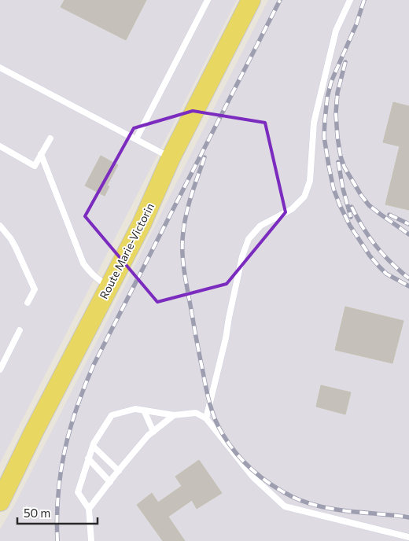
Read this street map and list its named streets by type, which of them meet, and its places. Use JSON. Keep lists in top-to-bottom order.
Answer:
{
  "streets": {
    "main road": ["Route Marie-Victorin"]
  },
  "scale_bar": "50 m"
}
